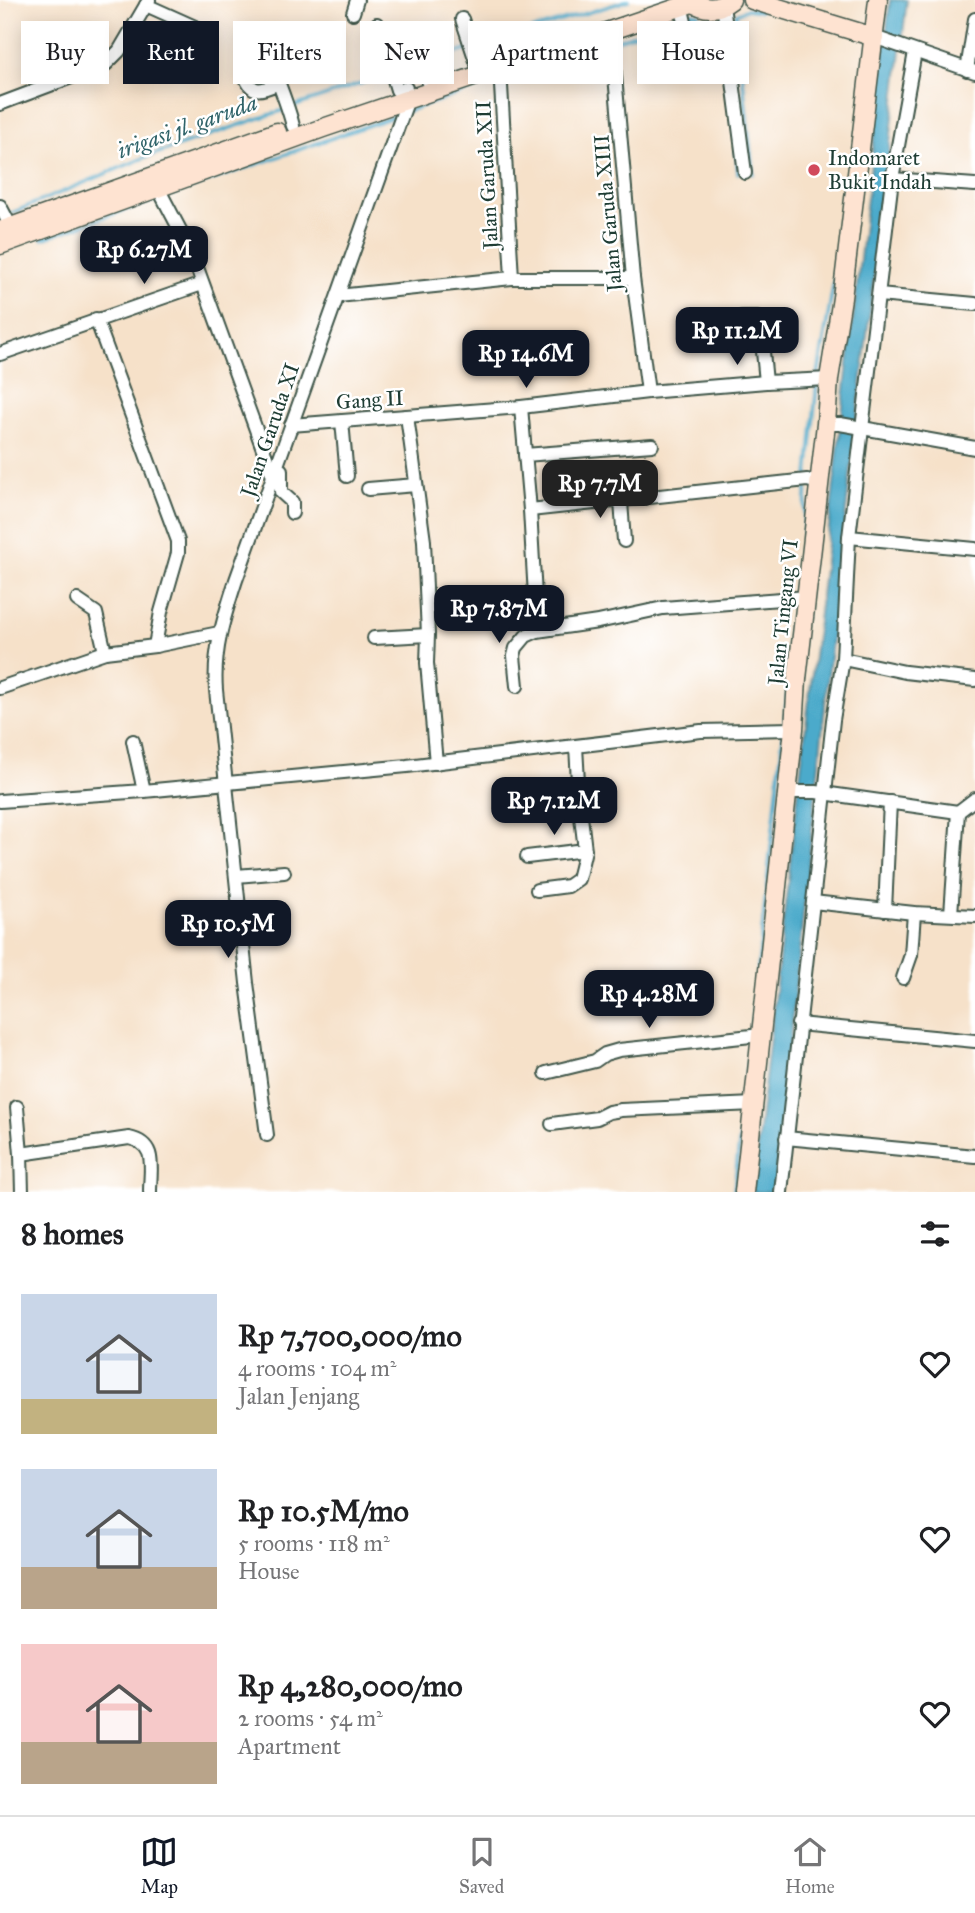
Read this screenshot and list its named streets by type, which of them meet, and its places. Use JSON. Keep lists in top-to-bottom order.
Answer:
{
  "streets": {
    "main road": ["Jalan Tingang VI"],
    "street": [
      "Jalan Garuda XII",
      "Jalan Garuda XIII",
      "Gang II",
      "Jalan Garuda XI"
    ]
  },
  "crossings": [
    ["Jalan Garuda XIII", "Gang II"],
    ["Gang II", "Jalan Garuda XI"],
    ["Gang II", "Jalan Tingang VI"]
  ],
  "water": ["irigasi jl. garuda"],
  "places": ["Indomaret Bukit Indah"],
  "page": {
    "chip": [
      "Buy",
      "Rent",
      "Filters",
      "New",
      "Apartment",
      "House"
    ],
    "price": [
      "Rp 6.27M",
      "Rp 11.2M",
      "Rp 14.6M",
      "Rp 7.7M",
      "Rp 7.87M",
      "Rp 7.12M",
      "Rp 10.5M",
      "Rp 4.28M"
    ],
    "heading": "8 homes",
    "list": [
      {
        "name": "Rp 7,700,000/mo",
        "note": "4 rooms · 104 m² · Jalan Jenjang"
      },
      {
        "name": "Rp 10.5M/mo",
        "note": "5 rooms · 118 m² · House"
      },
      {
        "name": "Rp 4,280,000/mo",
        "note": "2 rooms · 54 m² · Apartment"
      }
    ],
    "tabs": ["Map", "Saved", "Home"]
  }
}
